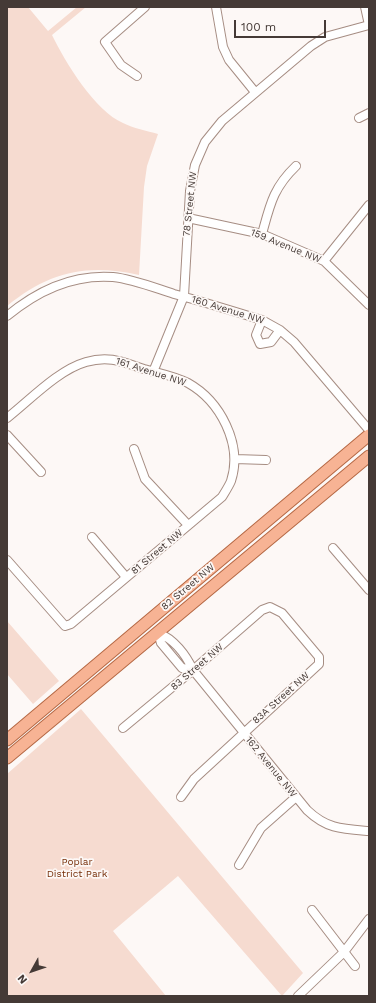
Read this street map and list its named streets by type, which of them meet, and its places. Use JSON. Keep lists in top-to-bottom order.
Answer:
{
  "streets": {
    "main road": ["82 Street NW"],
    "street": [
      "78 Street NW",
      "159 Avenue NW",
      "160 Avenue NW",
      "161 Avenue NW",
      "81 Street NW",
      "83 Street NW",
      "83A Street NW",
      "162 Avenue NW"
    ]
  },
  "crossings": [
    ["78 Street NW", "159 Avenue NW"],
    ["78 Street NW", "160 Avenue NW"],
    ["78 Street NW", "161 Avenue NW"],
    ["161 Avenue NW", "81 Street NW"],
    ["82 Street NW", "162 Avenue NW"],
    ["83 Street NW", "83A Street NW"],
    ["83 Street NW", "162 Avenue NW"],
    ["83A Street NW", "162 Avenue NW"]
  ],
  "parks": ["Poplar District Park"],
  "scale_bar": "100 m",
  "north": "bottom left"
}
